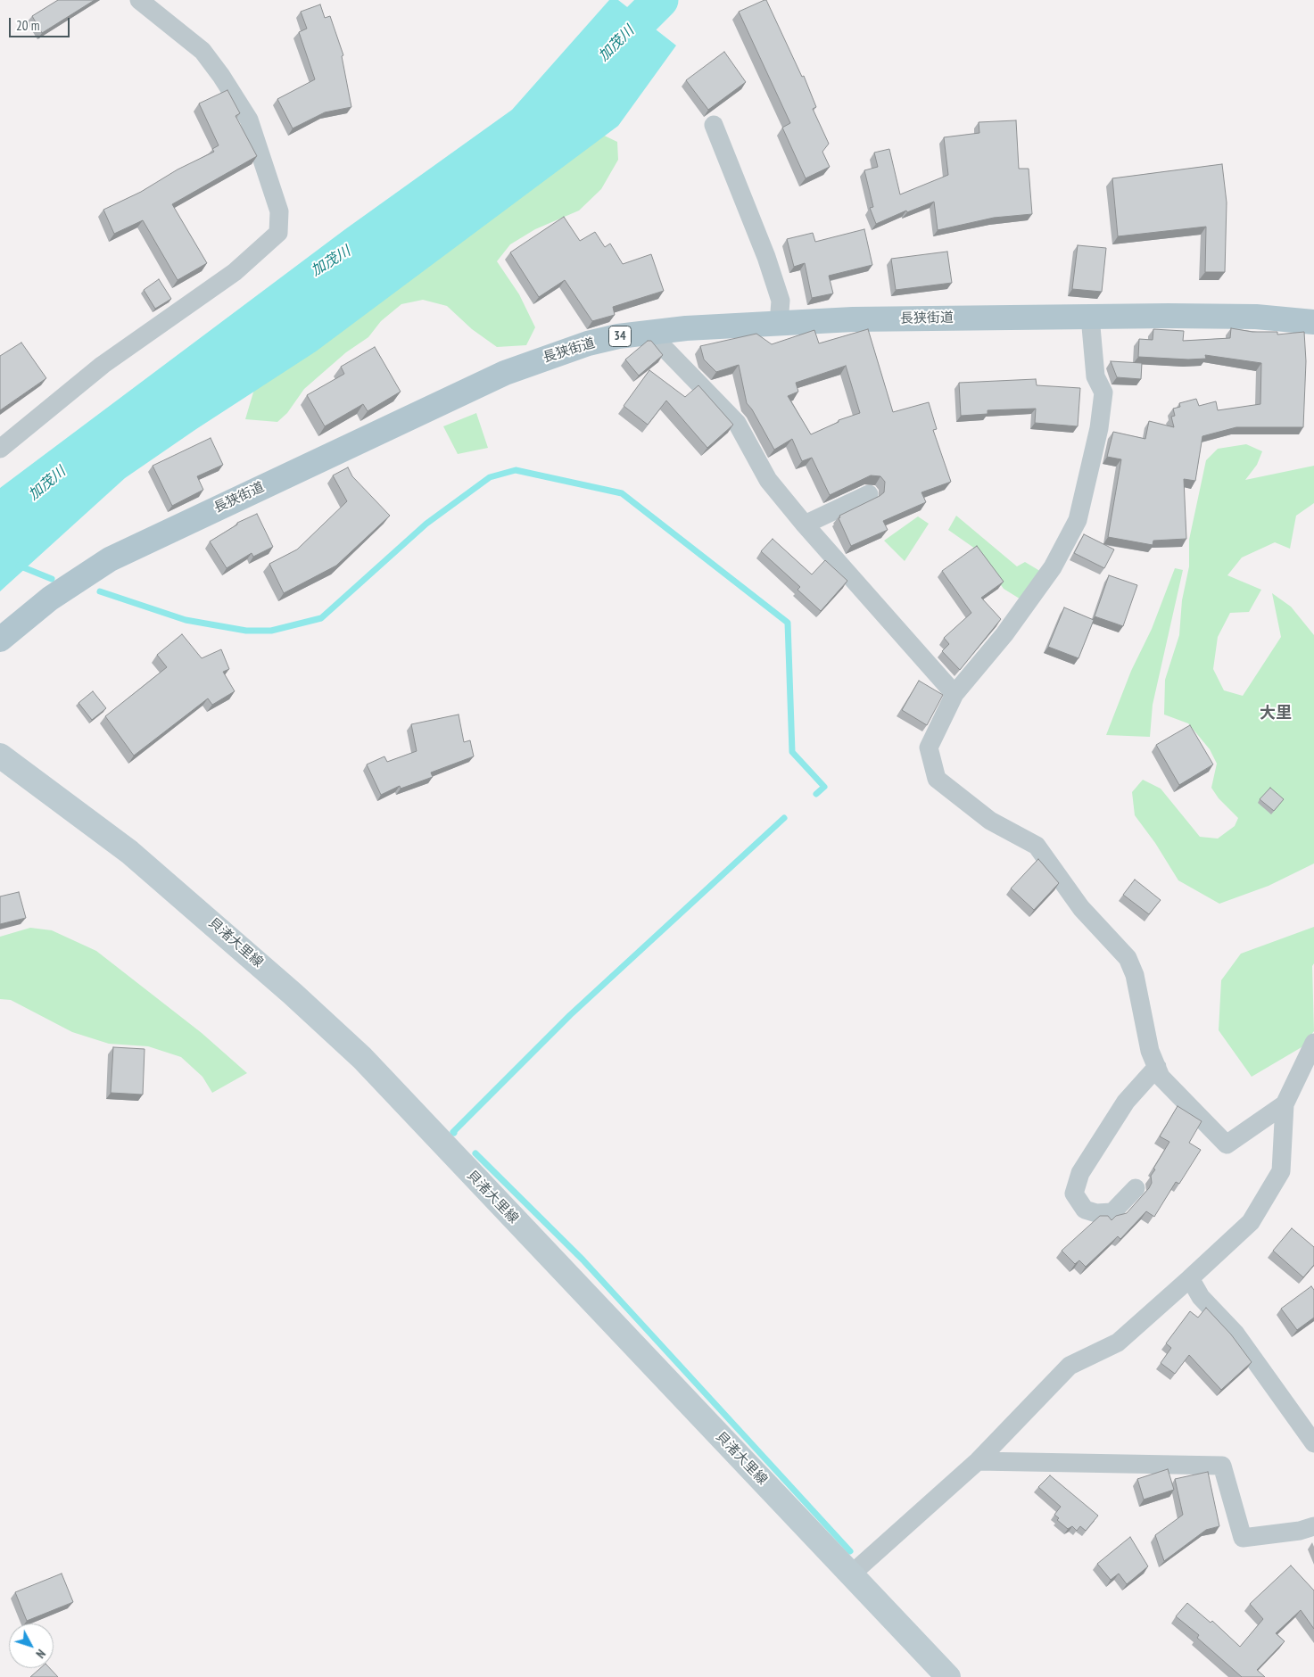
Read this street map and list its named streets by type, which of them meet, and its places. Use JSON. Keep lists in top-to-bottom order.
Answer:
{
  "streets": {
    "main road": ["長狭街道", "34"],
    "street": ["貝渚大里線"]
  },
  "districts": ["大里"],
  "water": ["加茂川"],
  "scale_bar": "20 m",
  "north": "bottom right"
}
